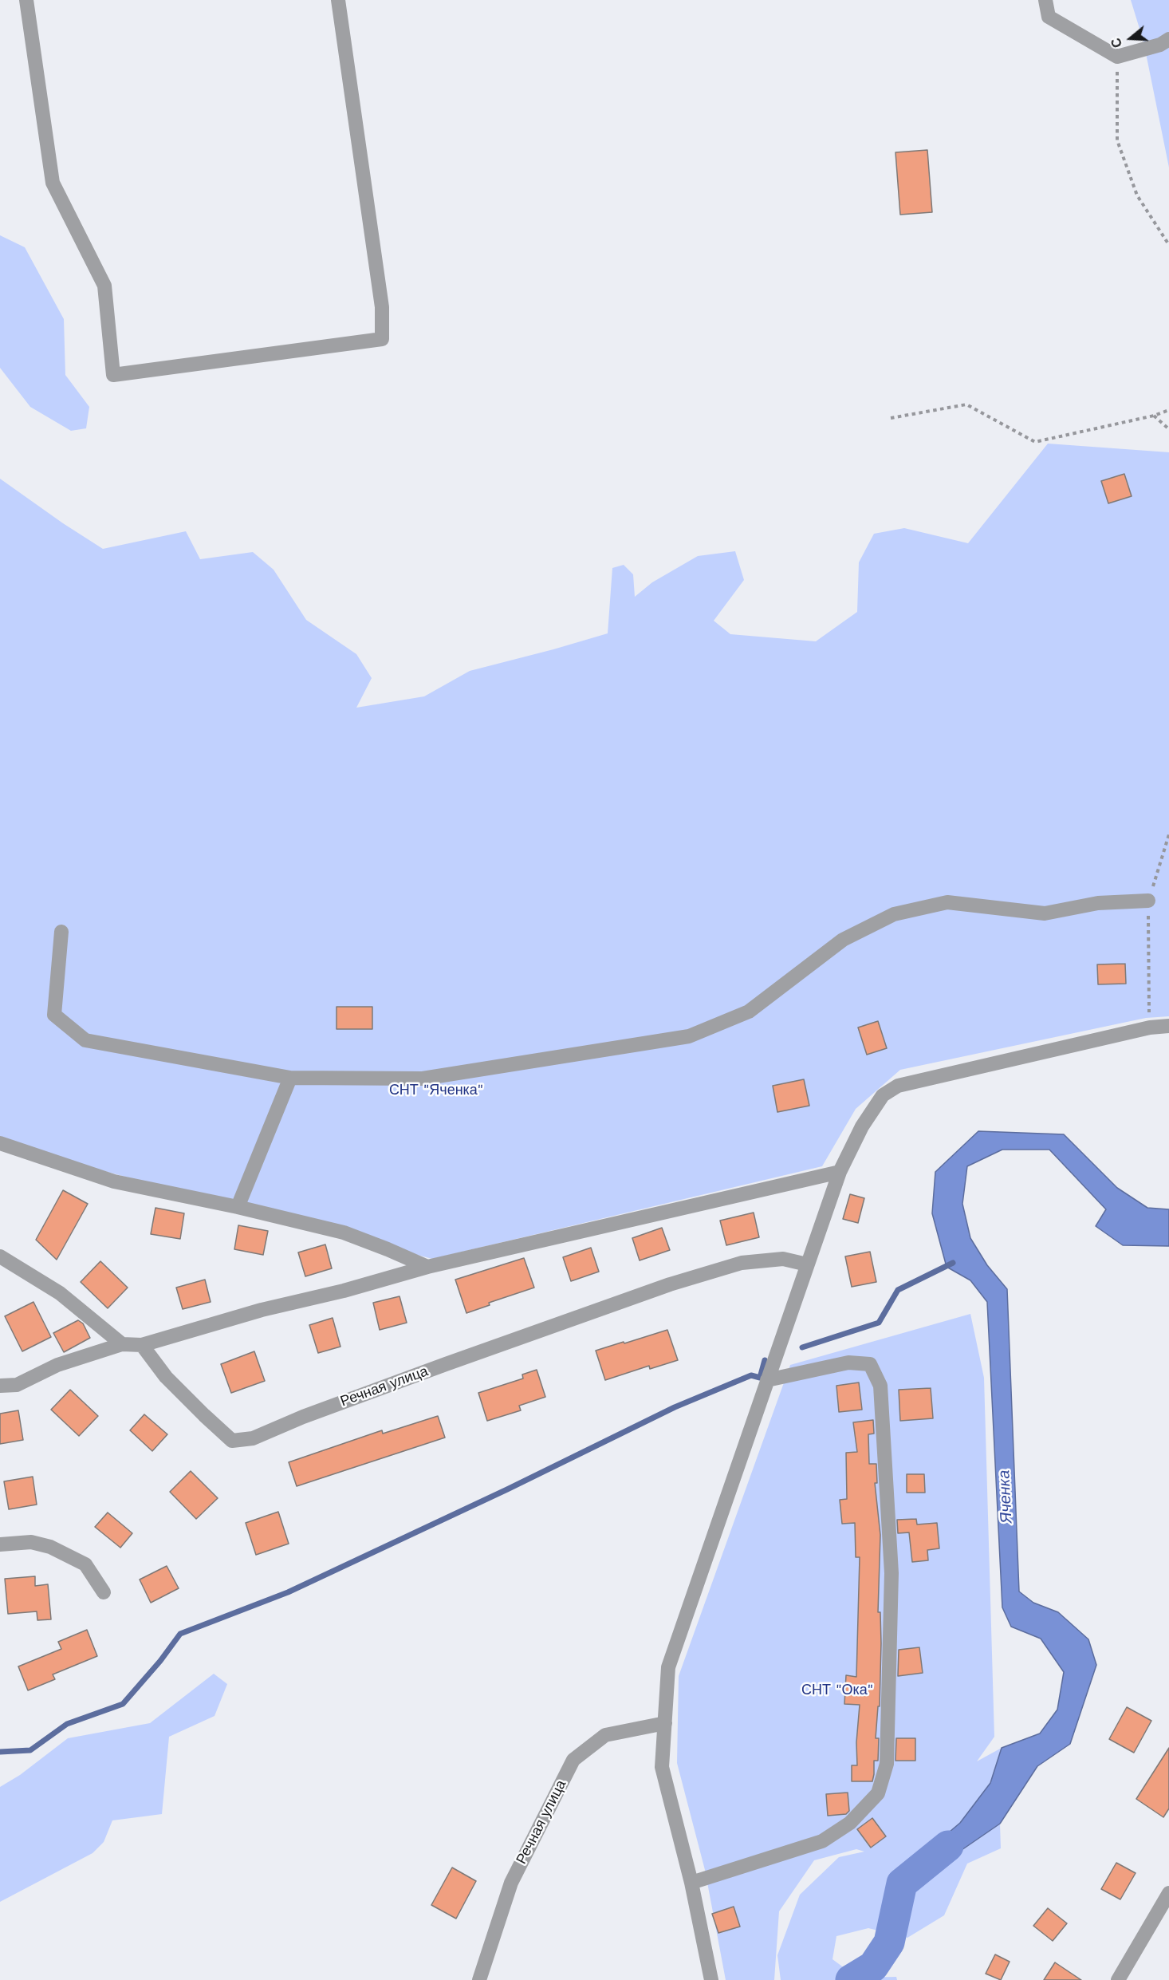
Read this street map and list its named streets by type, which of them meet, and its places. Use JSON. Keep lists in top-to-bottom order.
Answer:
{
  "streets": {
    "street": ["Речная улица"]
  },
  "water": ["Яченка"],
  "parks": ["СНТ \"Яченка\"", "СНТ \"Ока\""],
  "north": "left"
}
